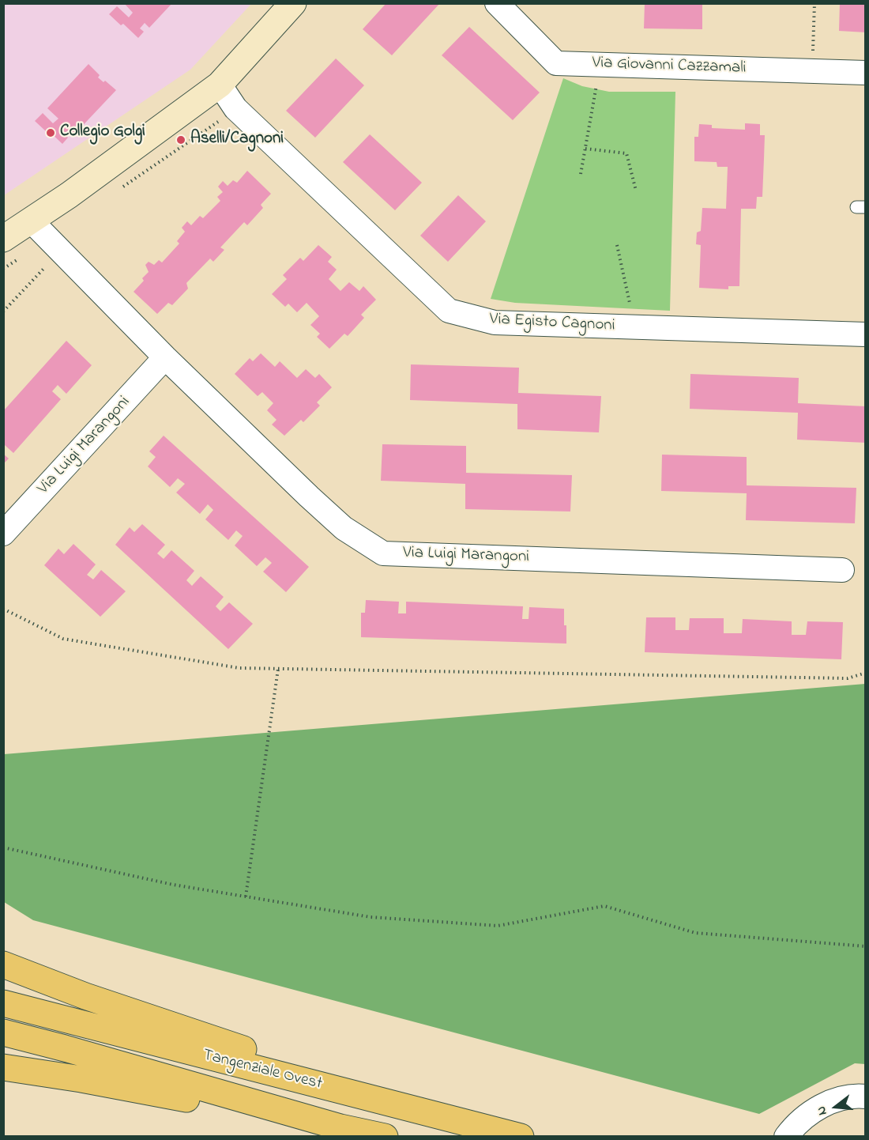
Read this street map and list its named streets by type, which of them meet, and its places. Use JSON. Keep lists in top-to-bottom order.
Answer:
{
  "streets": {
    "highway": ["Tangenziale Ovest"],
    "street": ["Via Giovanni Cazzamali", "Via Egisto Cagnoni", "Via Luigi Marangoni"]
  },
  "places": ["Collegio Golgi", "Aselli/Cagnoni"],
  "north": "left"
}
